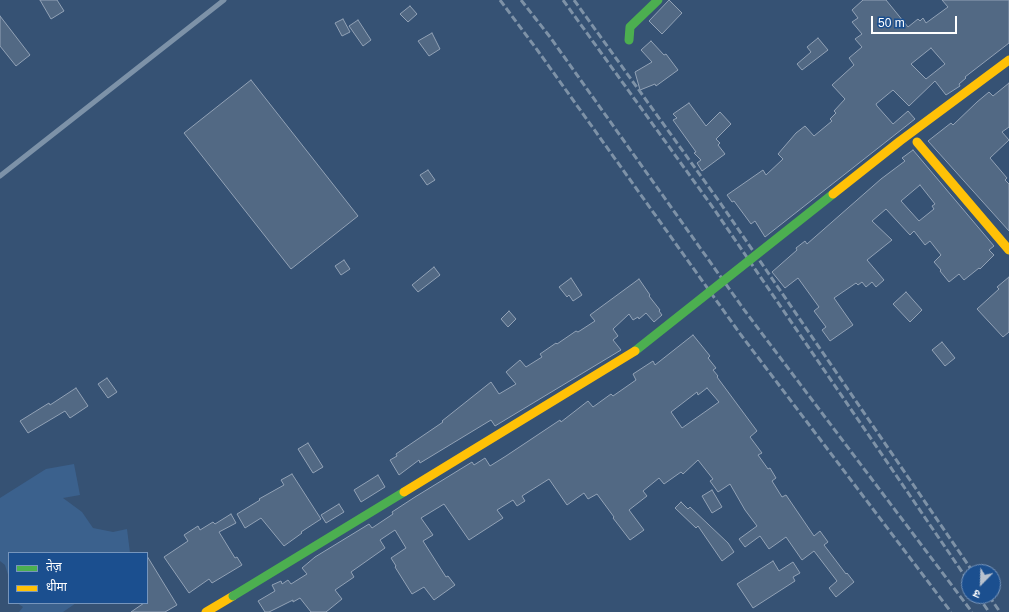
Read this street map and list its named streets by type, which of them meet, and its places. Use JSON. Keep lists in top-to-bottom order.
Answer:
{
  "legend": ["तेज़", "धीमा"],
  "scale_bar": "50 m",
  "north": "bottom left"
}
